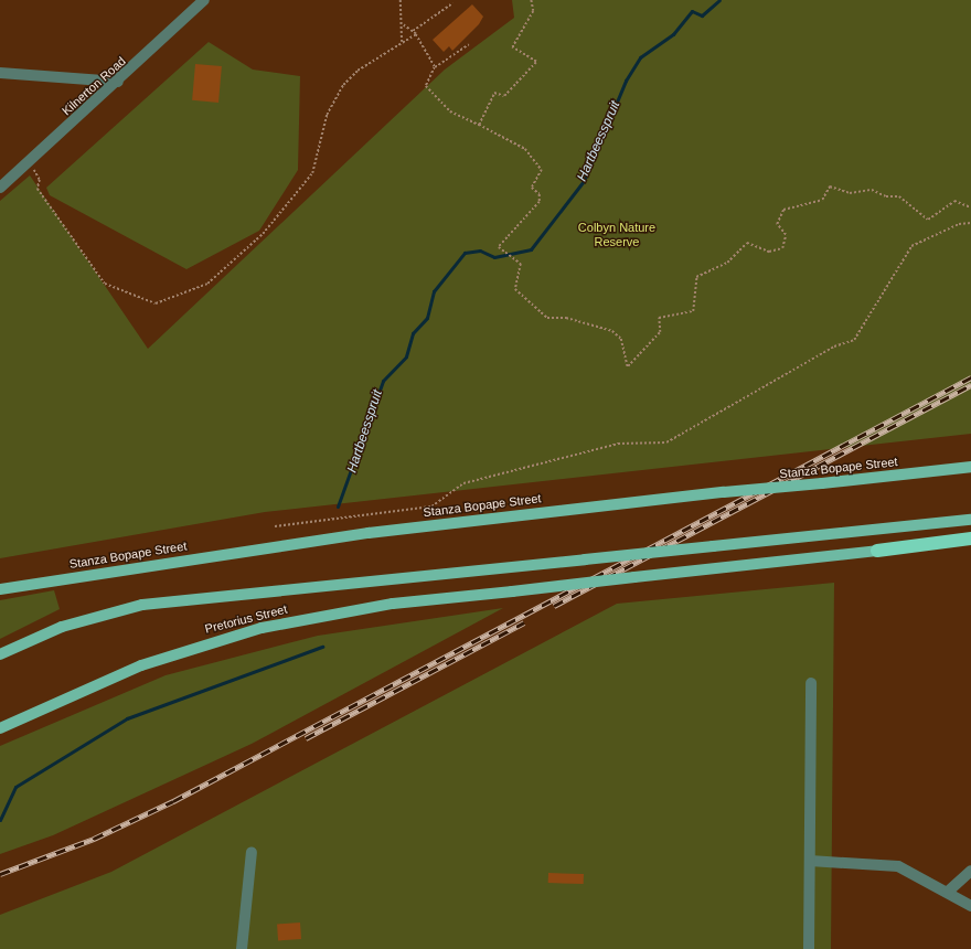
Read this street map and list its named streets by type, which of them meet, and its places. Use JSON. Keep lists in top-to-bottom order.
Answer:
{
  "streets": {
    "main road": ["Stanza Bopape Street", "Pretorius Street"],
    "street": ["Kilnerton Road"]
  },
  "water": ["Hartbeesspruit"],
  "parks": ["Colbyn Nature Reserve"]
}
